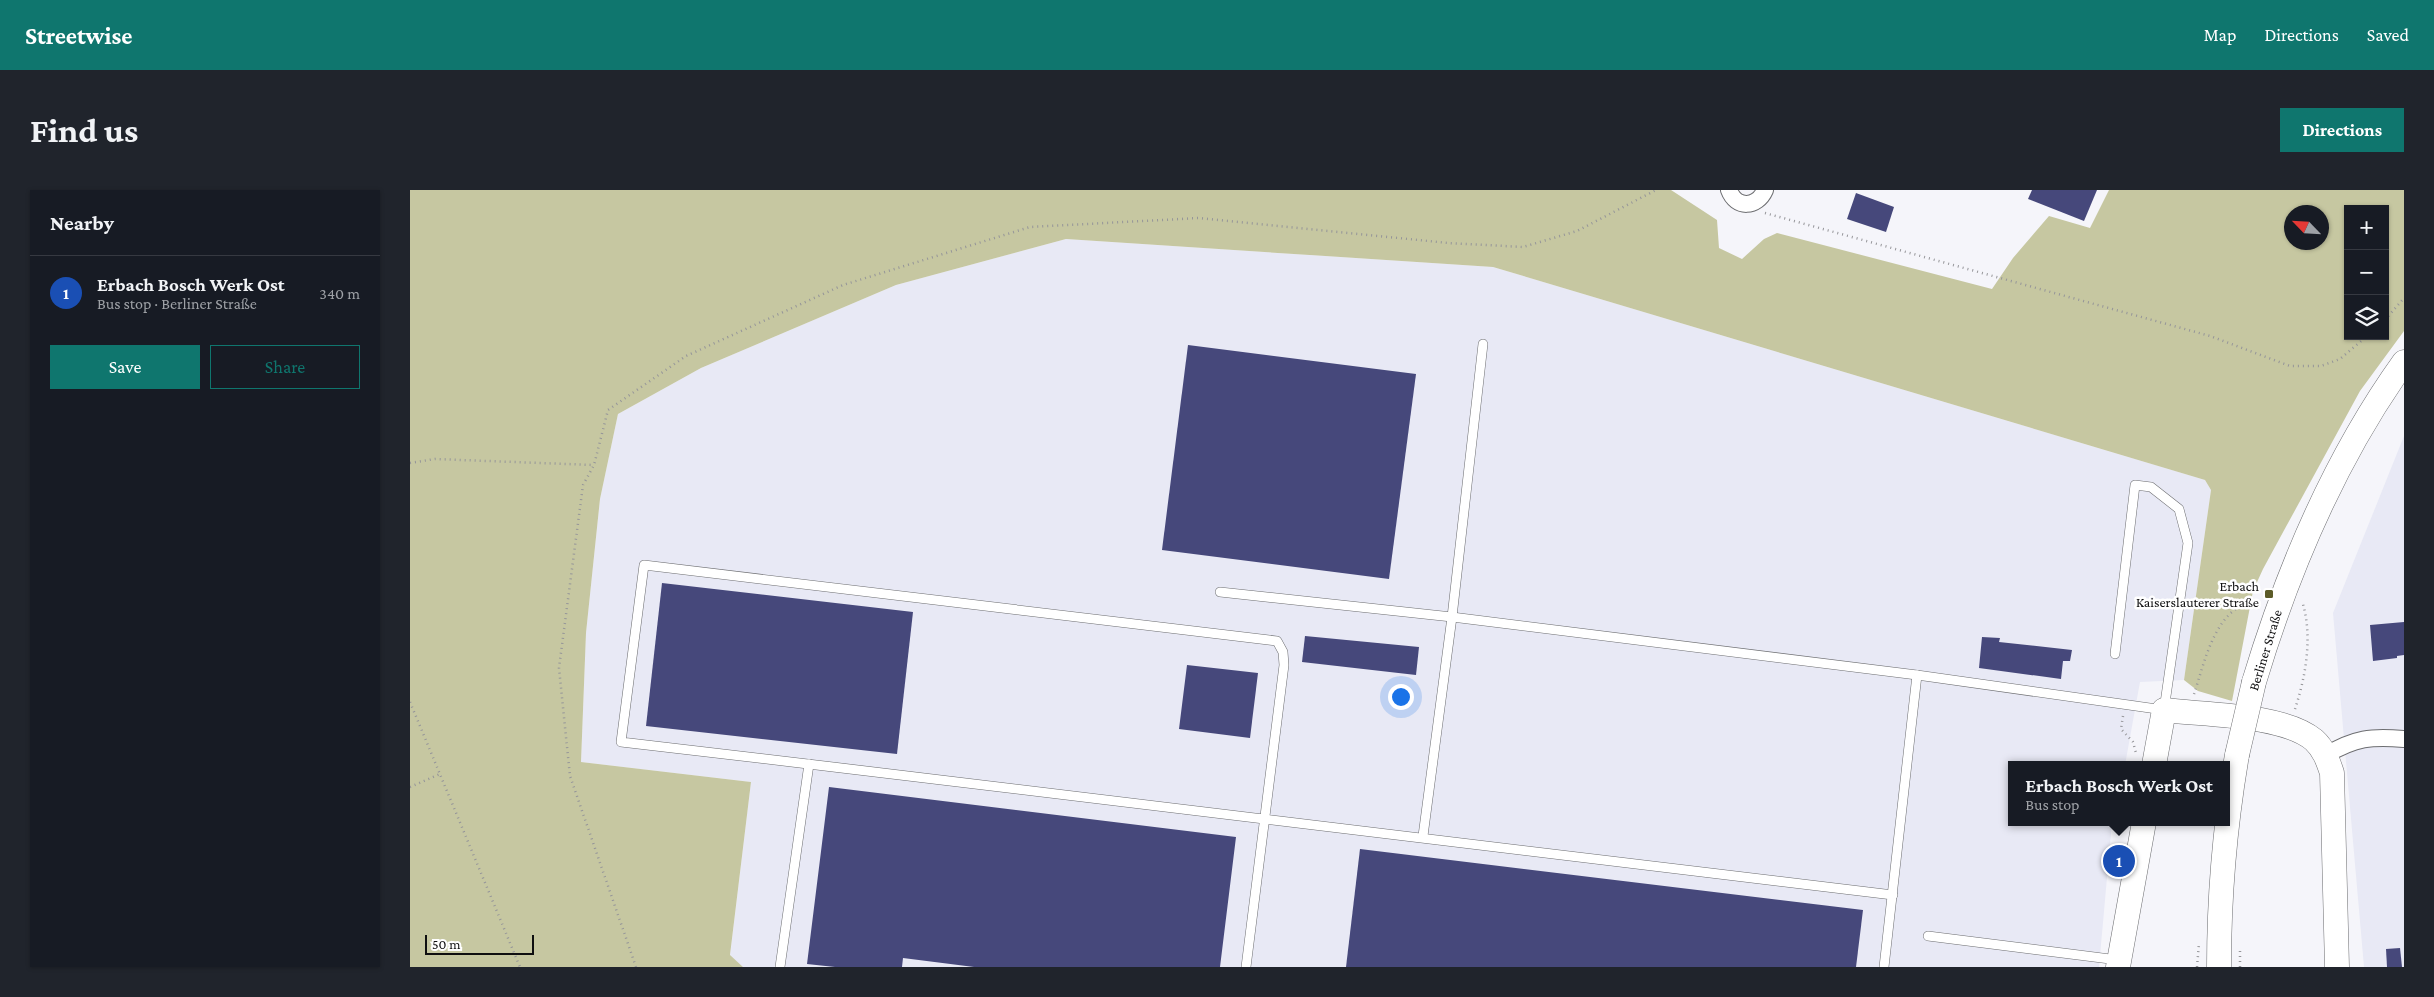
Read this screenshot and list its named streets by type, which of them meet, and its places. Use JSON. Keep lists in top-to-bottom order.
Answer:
{
  "streets": {
    "street": ["Berliner Straße"]
  },
  "places": {
    "transit": ["Erbach Kaiserslauterer Straße"]
  },
  "scale_bar": "50 m",
  "north": "top left",
  "page": {
    "header": "Streetwise",
    "nav": ["Map", "Directions", "Saved"],
    "buttons": [
      "Directions",
      ["Save", "Share"]
    ],
    "title": "Find us",
    "heading": "Nearby",
    "map_buttons": ["+", "−"],
    "list": [
      {
        "mark": "1",
        "name": "Erbach Bosch Werk Ost",
        "note": "Bus stop · Berliner Straße",
        "value": "340 m"
      }
    ],
    "popup": ["Erbach Bosch Werk Ost", "Bus stop"],
    "pins": "1",
    "scale": "50 m"
  }
}
